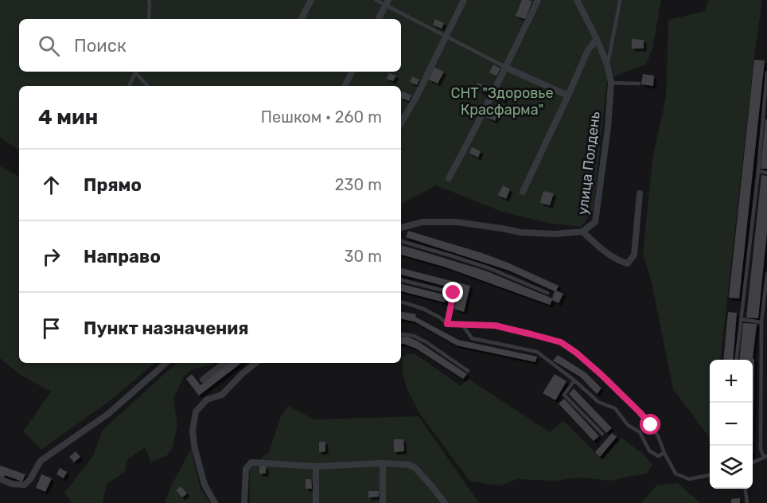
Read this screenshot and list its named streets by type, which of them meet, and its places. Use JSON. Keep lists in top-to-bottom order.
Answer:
{
  "streets": {
    "street": ["улица Полдень"]
  },
  "parks": ["СНТ \"Здоровье Красфарма\""],
  "page": {
    "search": "Поиск",
    "heading": ["4 мин", "Пешком · 260 m"],
    "list": [
      ["Прямо", "230 m"],
      ["Направо", "30 m"],
      "Пункт назначения"
    ],
    "map_buttons": ["+", "−"]
  }
}
